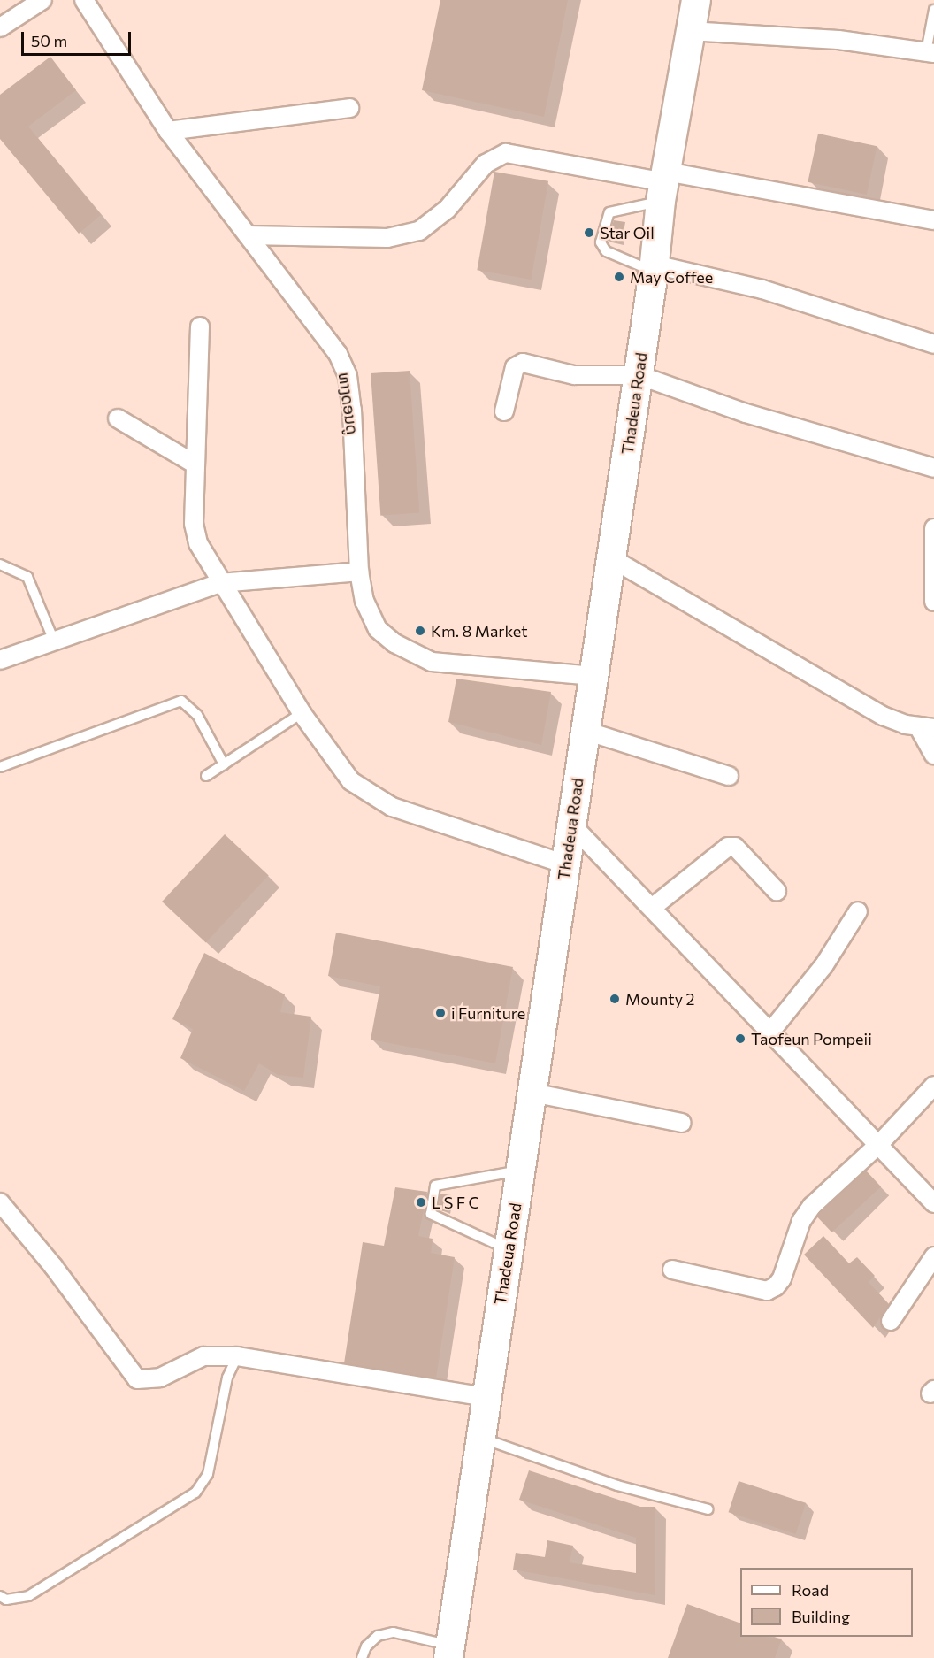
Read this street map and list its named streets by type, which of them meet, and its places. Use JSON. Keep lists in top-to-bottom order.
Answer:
{
  "streets": {
    "main road": ["Thadeua Road"],
    "street": ["ທາງດອນດູ"]
  },
  "crossings": [
    ["ທາງດອນດູ", "Thadeua Road"]
  ],
  "places": [
    "Star Oil",
    "May Coffee",
    "Km. 8 Market",
    "Mounty 2",
    "i Furniture",
    "Taofeun Pompeii",
    "L S F C"
  ],
  "legend": ["Road", "Building"],
  "scale_bar": "50 m"
}
